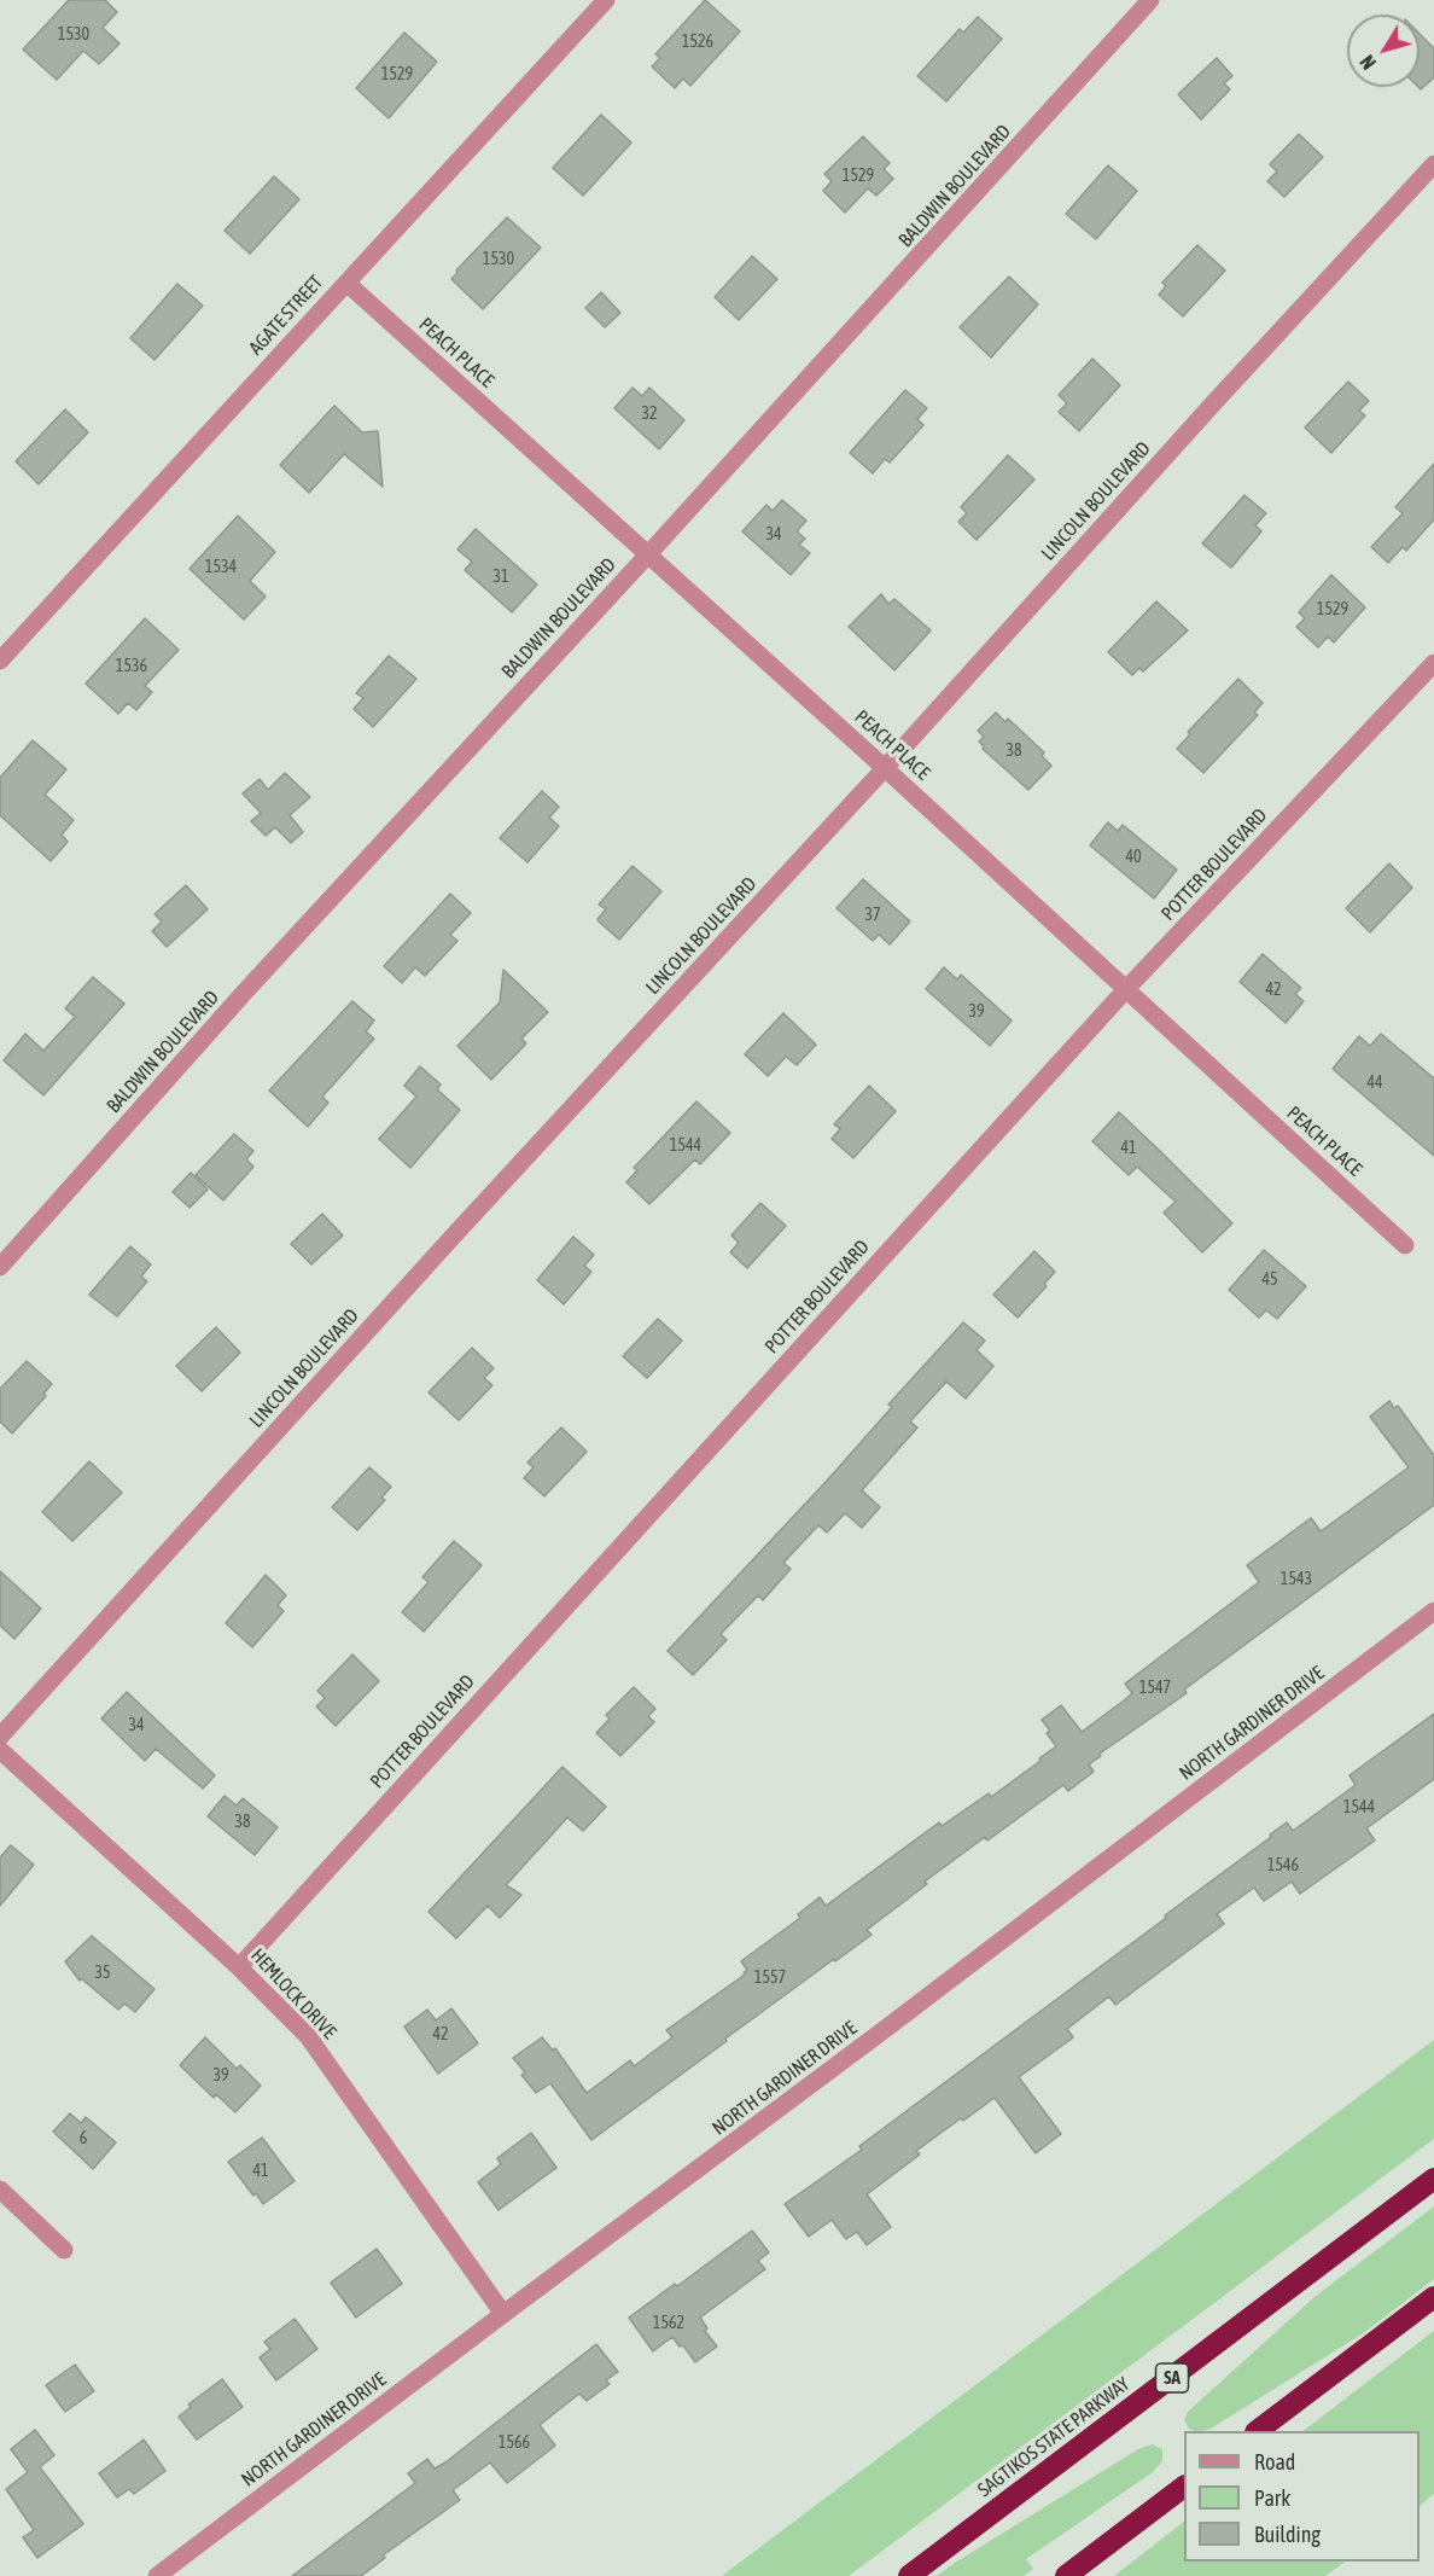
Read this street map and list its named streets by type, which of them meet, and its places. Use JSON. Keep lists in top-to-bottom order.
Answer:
{
  "streets": {
    "highway": ["SA", "SAGTIKOS STATE PARKWAY"],
    "street": [
      "BALDWIN BOULEVARD",
      "AGATE STREET",
      "PEACH PLACE",
      "LINCOLN BOULEVARD",
      "POTTER BOULEVARD",
      "NORTH GARDINER DRIVE",
      "HEMLOCK DRIVE"
    ]
  },
  "crossings": [
    ["BALDWIN BOULEVARD", "PEACH PLACE"],
    ["AGATE STREET", "PEACH PLACE"],
    ["PEACH PLACE", "LINCOLN BOULEVARD"],
    ["PEACH PLACE", "POTTER BOULEVARD"],
    ["POTTER BOULEVARD", "HEMLOCK DRIVE"],
    ["NORTH GARDINER DRIVE", "HEMLOCK DRIVE"]
  ],
  "house_numbers": [
    "1530",
    "1526",
    "1529",
    "1529",
    "1530",
    "32",
    "34",
    "1534",
    "31",
    "1529",
    "1536",
    "38",
    "40",
    "37",
    "42",
    "39",
    "44",
    "1544",
    "41",
    "45",
    "1543",
    "1547",
    "34",
    "1544",
    "38",
    "1546",
    "35",
    "1557",
    "42",
    "39",
    "6",
    "41",
    "1562",
    "1566"
  ],
  "legend": ["Road", "Park", "Building"],
  "north": "bottom left"
}
